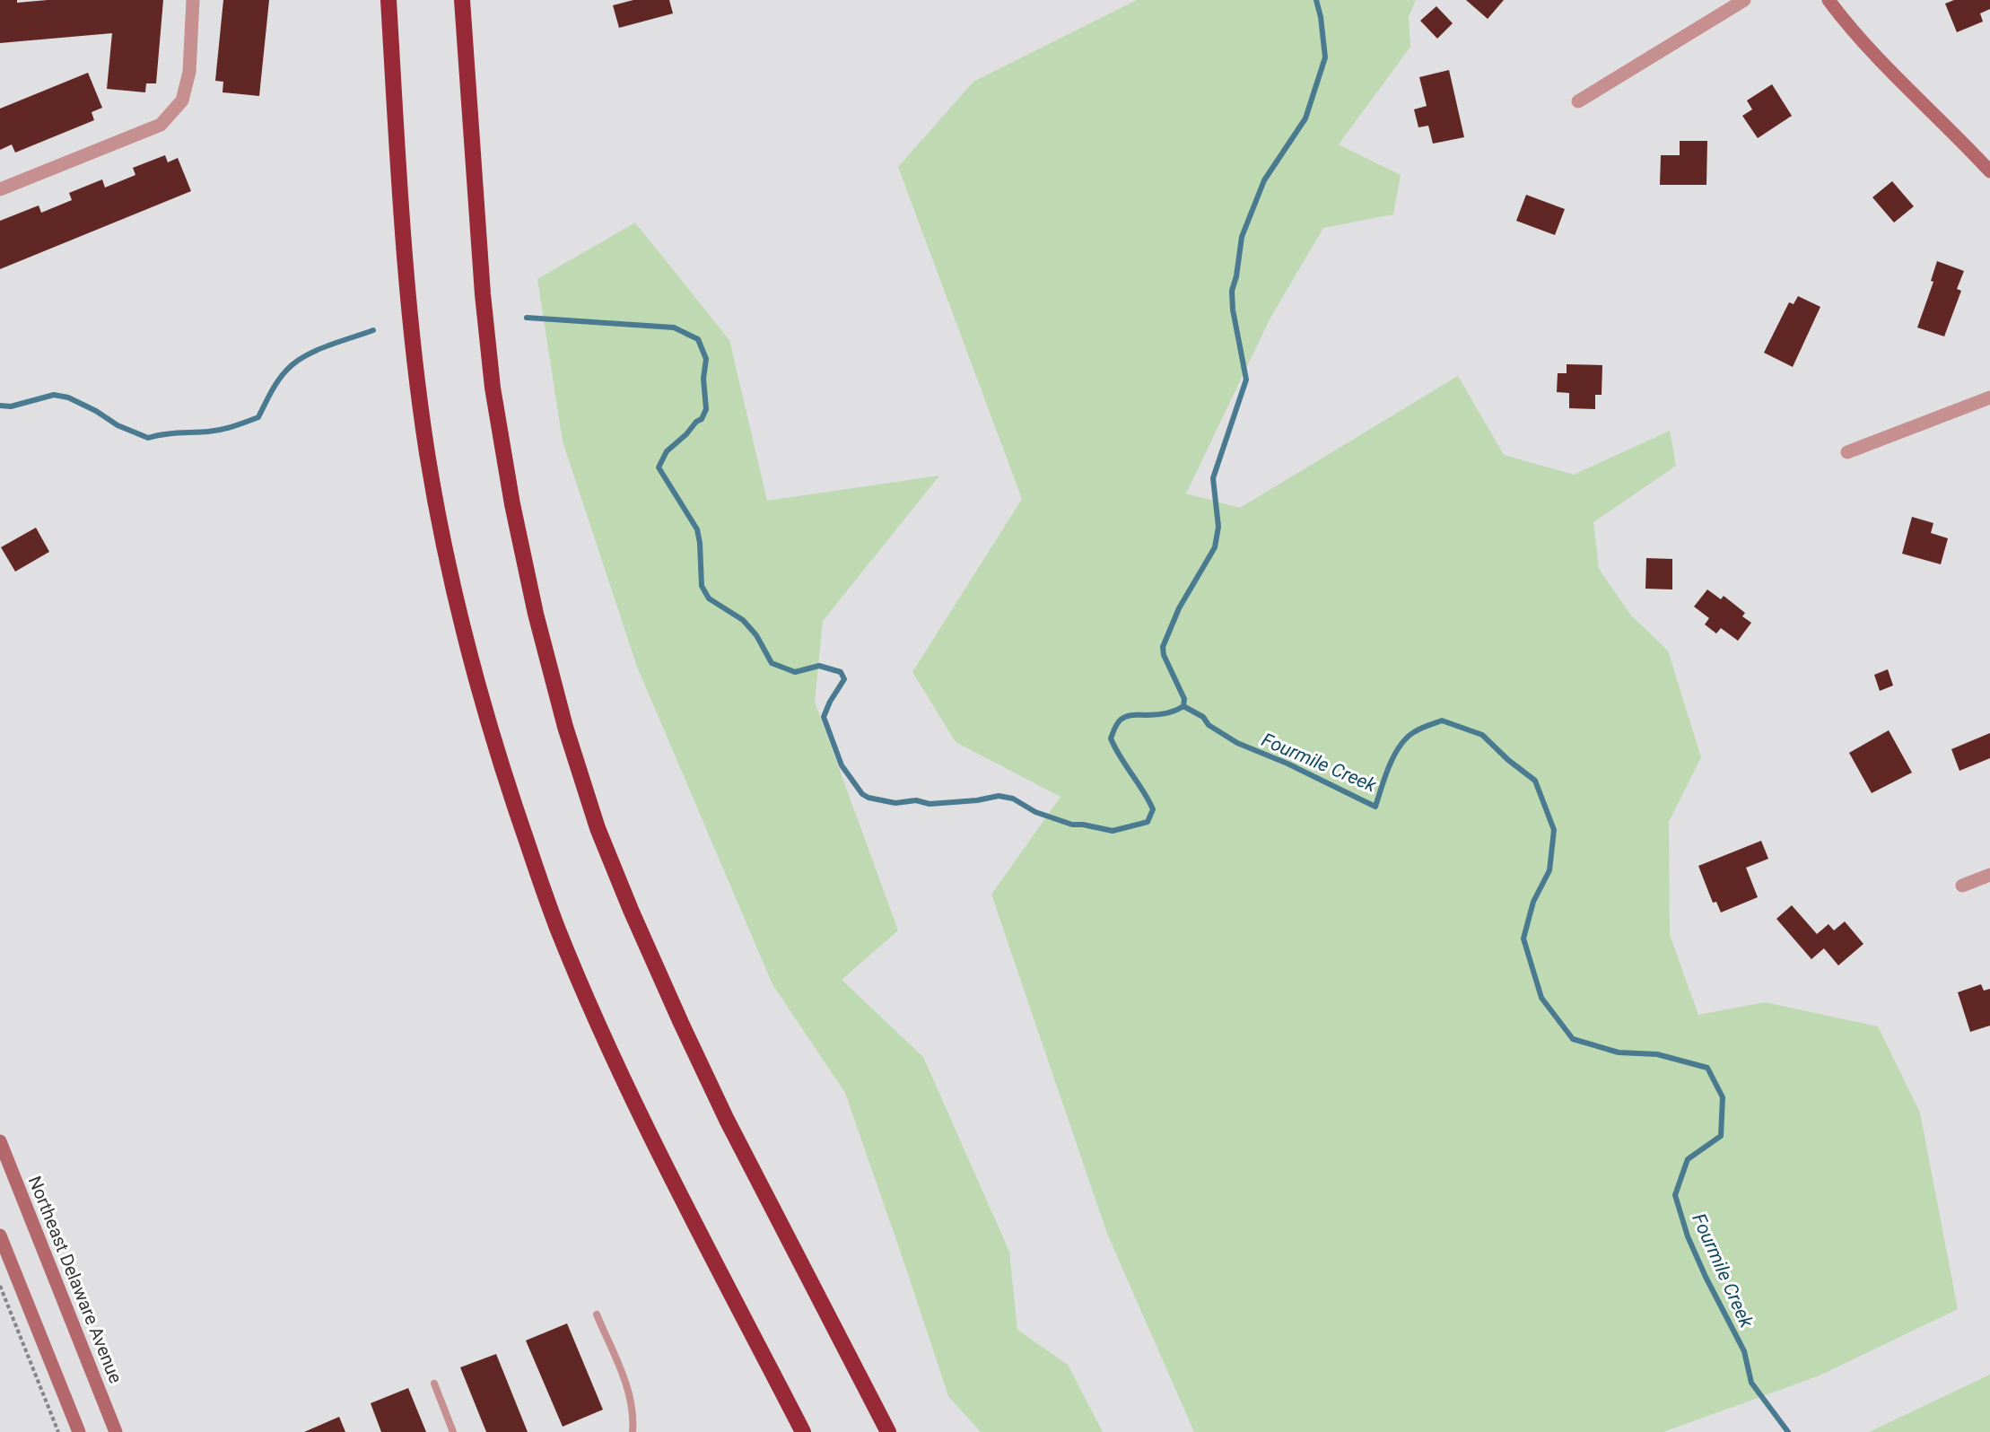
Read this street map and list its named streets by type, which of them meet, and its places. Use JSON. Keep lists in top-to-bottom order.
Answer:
{
  "streets": {
    "main road": ["Northeast Delaware Avenue"]
  },
  "water": ["Fourmile Creek"]
}
